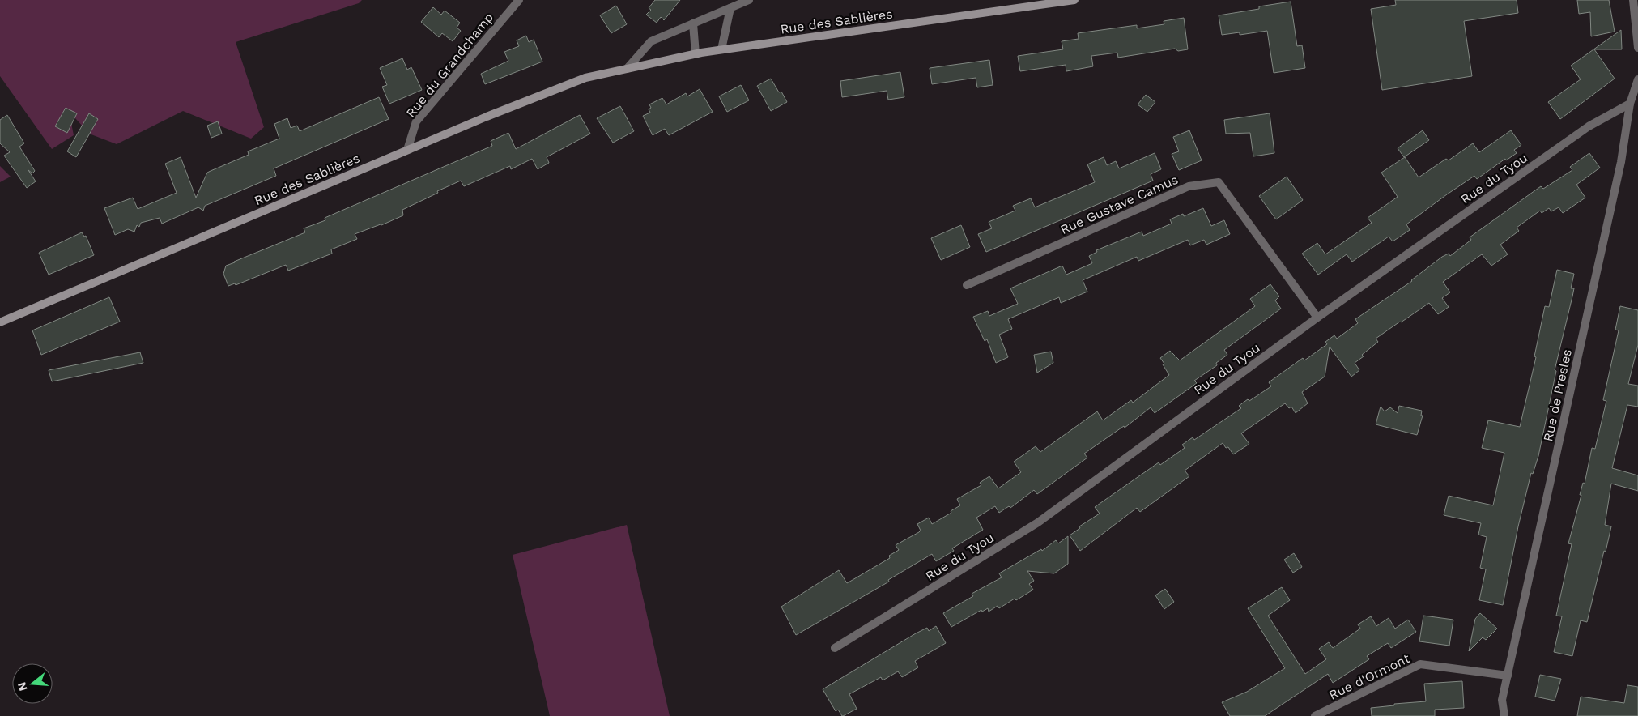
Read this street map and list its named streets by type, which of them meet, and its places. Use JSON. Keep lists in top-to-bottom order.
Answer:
{
  "streets": {
    "main road": ["Rue des Sablières"],
    "street": [
      "Rue du Grandchamp",
      "Rue du Tyou",
      "Rue Gustave Camus",
      "Rue de Presles",
      "Rue d'Ormont"
    ]
  },
  "crossings": [
    ["Rue des Sablières", "Rue du Grandchamp"],
    ["Rue du Tyou", "Rue Gustave Camus"],
    ["Rue du Tyou", "Rue de Presles"],
    ["Rue de Presles", "Rue d'Ormont"]
  ],
  "north": "left"
}
